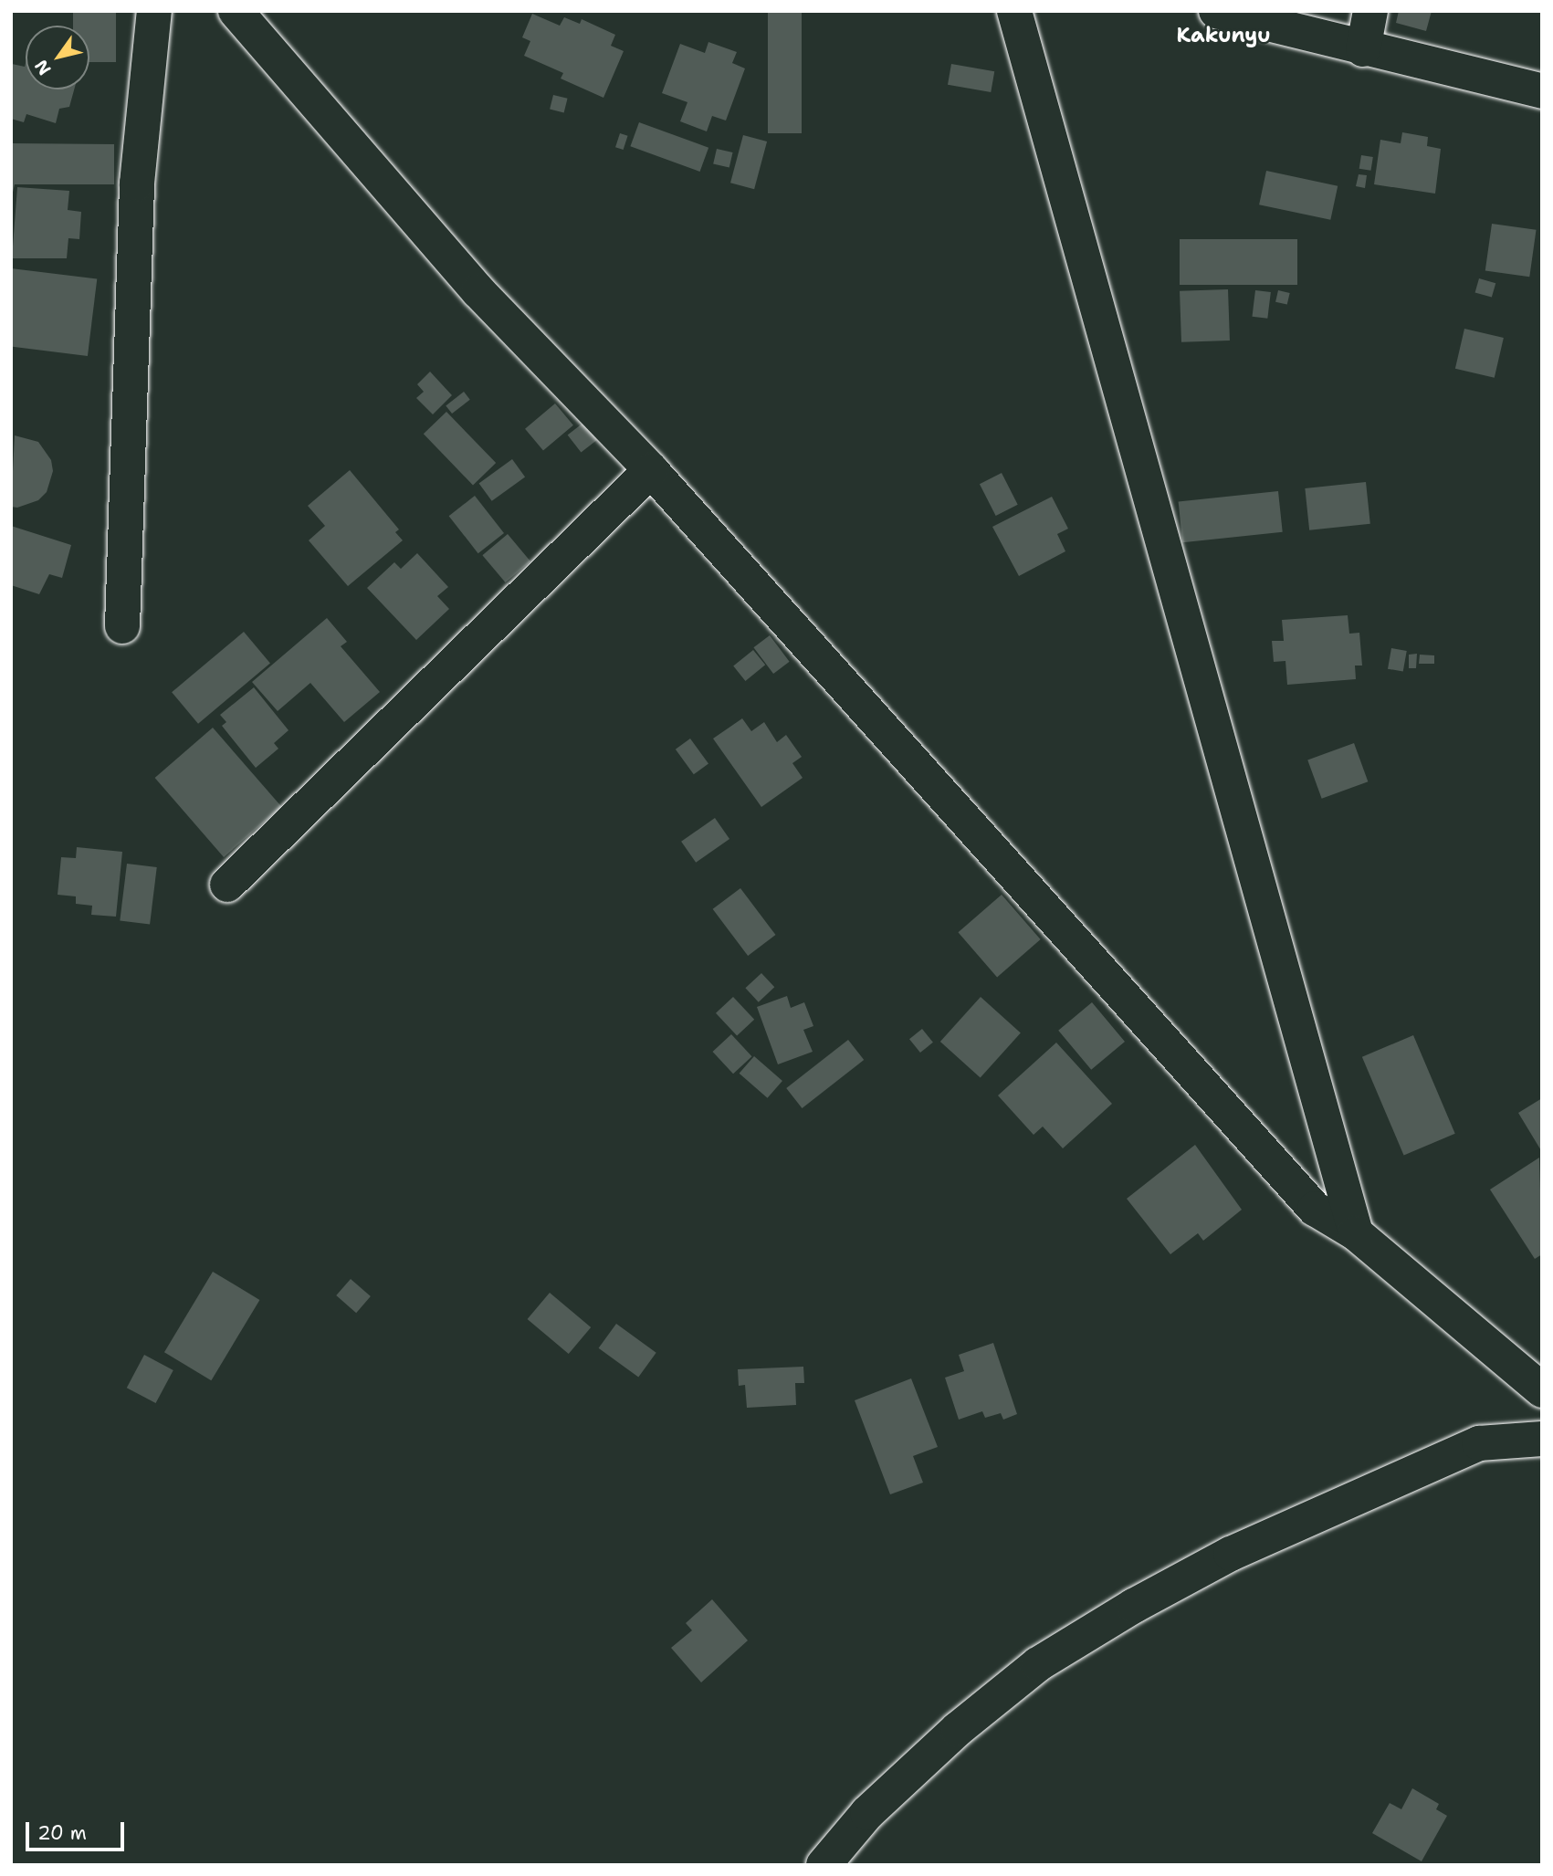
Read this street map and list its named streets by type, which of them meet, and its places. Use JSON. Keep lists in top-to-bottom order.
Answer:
{
  "districts": ["Kakunyu"],
  "scale_bar": "20 m",
  "north": "bottom left"
}
